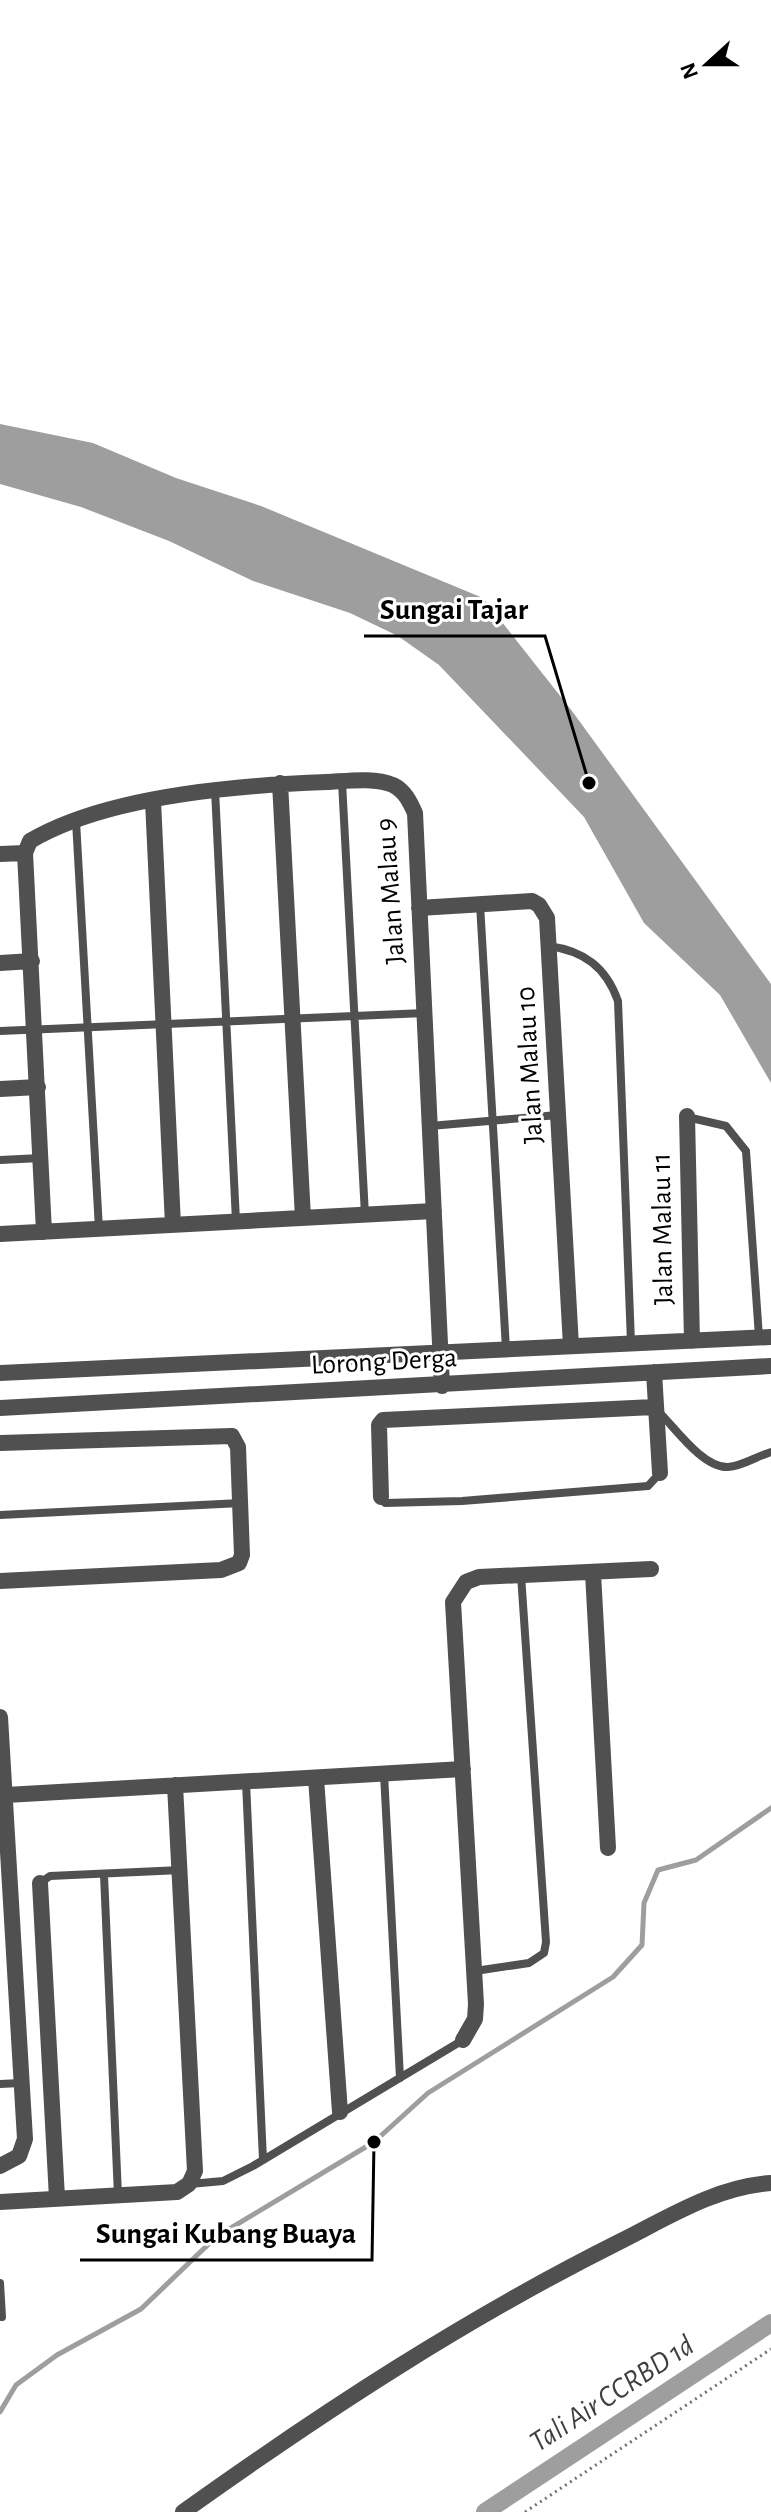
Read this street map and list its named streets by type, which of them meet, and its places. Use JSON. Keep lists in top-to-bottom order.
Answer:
{
  "streets": {
    "street": [
      "Jalan Malau 9",
      "Jalan Malau 10",
      "Jalan Malau 11",
      "Lorong Derga"
    ]
  },
  "crossings": [
    ["Jalan Malau 9", "Jalan Malau 10"],
    ["Jalan Malau 9", "Lorong Derga"]
  ],
  "water": ["Tali Air CCRBD 1d"],
  "places": ["Sungai Tajar", "Sungai Kubang Buaya"],
  "north": "left"
}
